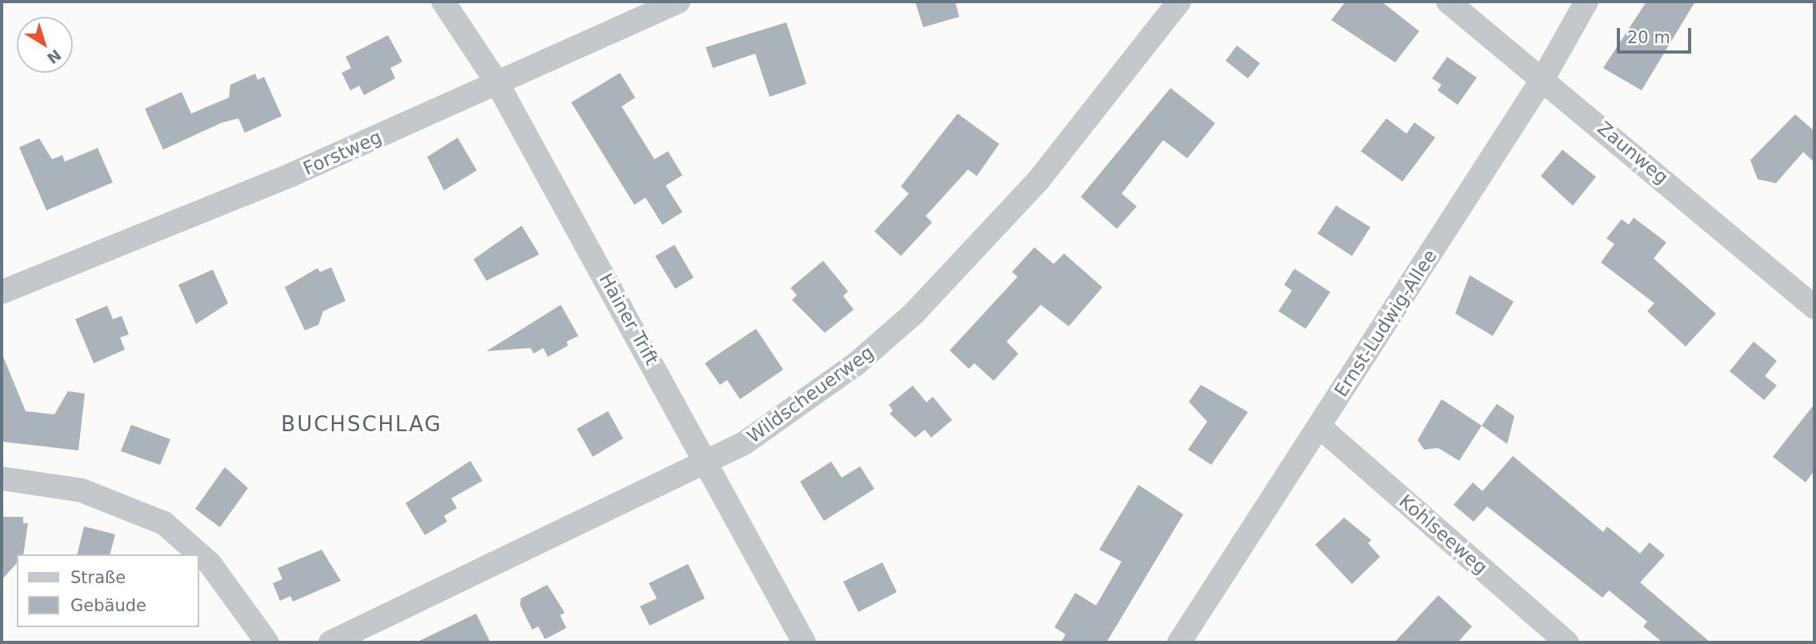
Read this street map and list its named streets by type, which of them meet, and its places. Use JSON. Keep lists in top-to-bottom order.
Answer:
{
  "streets": {
    "street": [
      "Forstweg",
      "Zaunweg",
      "Hainer Trift",
      "Ernst-Ludwig-Allee",
      "Wildscheuerweg",
      "Kohlseeweg"
    ]
  },
  "crossings": [
    ["Forstweg", "Hainer Trift"],
    ["Zaunweg", "Ernst-Ludwig-Allee"],
    ["Hainer Trift", "Wildscheuerweg"],
    ["Ernst-Ludwig-Allee", "Kohlseeweg"]
  ],
  "districts": ["BUCHSCHLAG"],
  "legend": ["Straße", "Gebäude"],
  "scale_bar": "20 m",
  "north": "bottom right"
}
